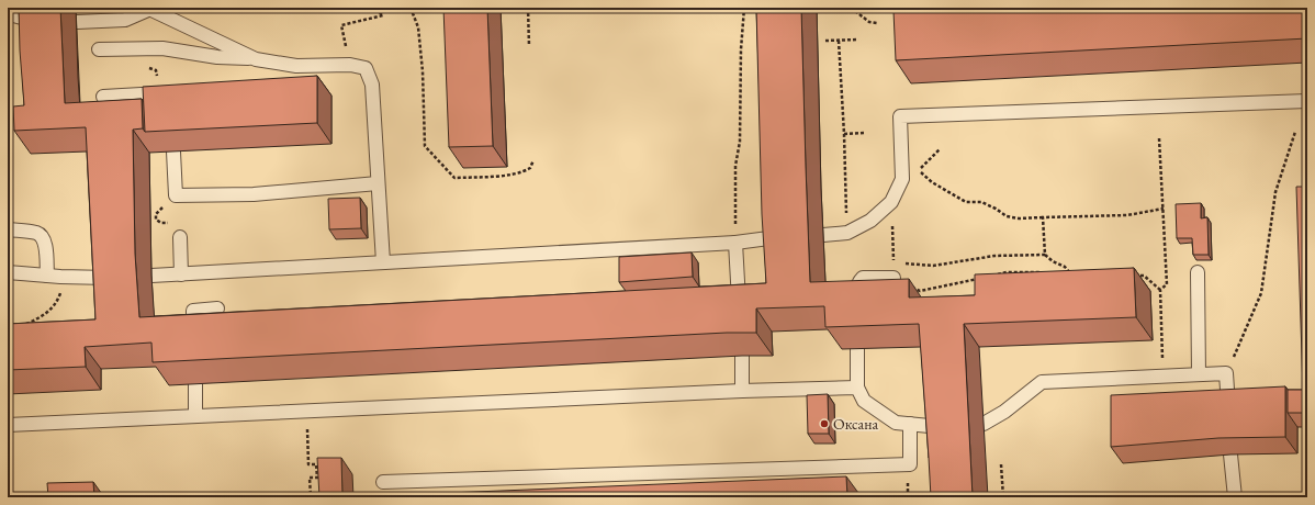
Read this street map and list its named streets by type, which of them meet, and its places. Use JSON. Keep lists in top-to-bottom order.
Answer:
{
  "places": ["Оксана"]
}
